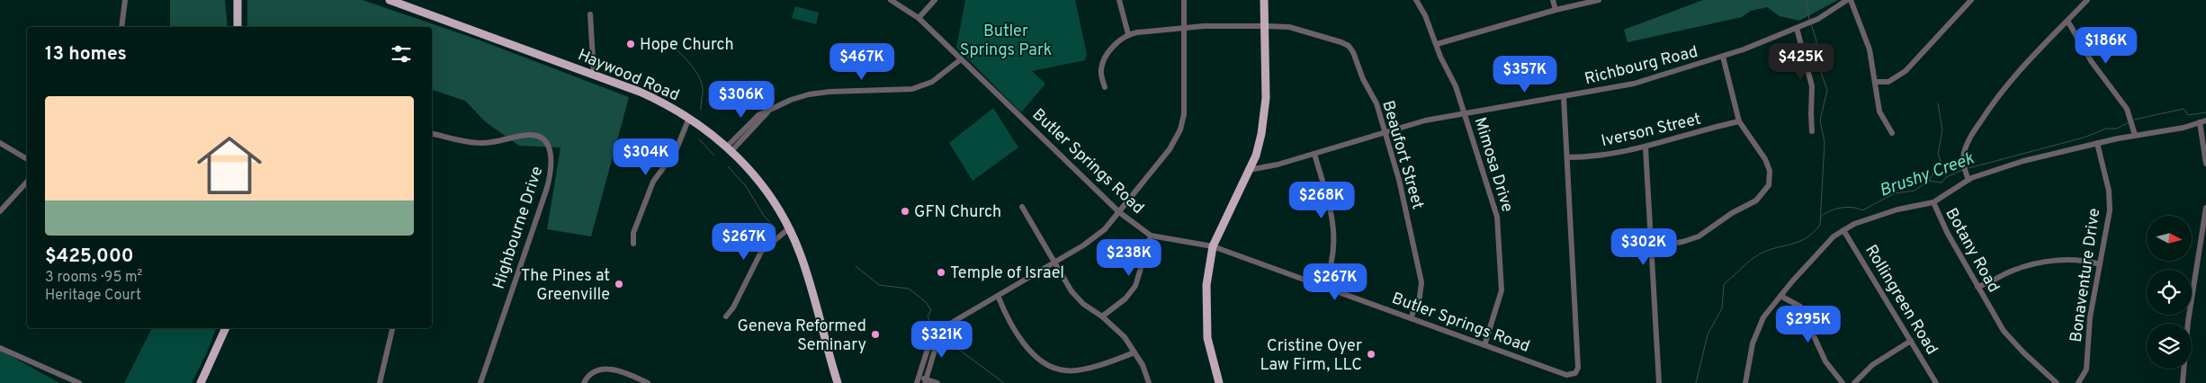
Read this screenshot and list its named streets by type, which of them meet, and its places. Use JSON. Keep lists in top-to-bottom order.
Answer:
{
  "streets": {
    "main road": ["Haywood Road"],
    "street": [
      "Richbourg Road",
      "Iverson Street",
      "Beaufort Street",
      "Butler Springs Road",
      "Mimosa Drive",
      "Highbourne Drive",
      "Botany Road",
      "Bonaventure Drive",
      "Rollingreen Road"
    ]
  },
  "crossings": [
    ["Richbourg Road", "Beaufort Street"],
    ["Richbourg Road", "Butler Springs Road"],
    ["Richbourg Road", "Mimosa Drive"],
    ["Iverson Street", "Butler Springs Road"],
    ["Beaufort Street", "Butler Springs Road"],
    ["Butler Springs Road", "Mimosa Drive"],
    ["Botany Road", "Bonaventure Drive"]
  ],
  "water": ["Brushy Creek"],
  "parks": ["Butler Springs Park"],
  "places": [
    "Hope Church",
    "GFN Church",
    "Temple of Israel",
    "The Pines at Greenville",
    "Geneva Reformed Seminary",
    "Cristine Oyer Law Firm, LLC"
  ],
  "north": "right",
  "page": {
    "price": [
      "$186K",
      "$467K",
      "$425K",
      "$357K",
      "$306K",
      "$304K",
      "$268K",
      "$267K",
      "$302K",
      "$238K",
      "$267K",
      "$295K",
      "$321K"
    ],
    "heading": "13 homes",
    "list": [
      {
        "name": "$425,000",
        "note": "3 rooms · 95 m² · Heritage Court"
      }
    ]
  }
}
